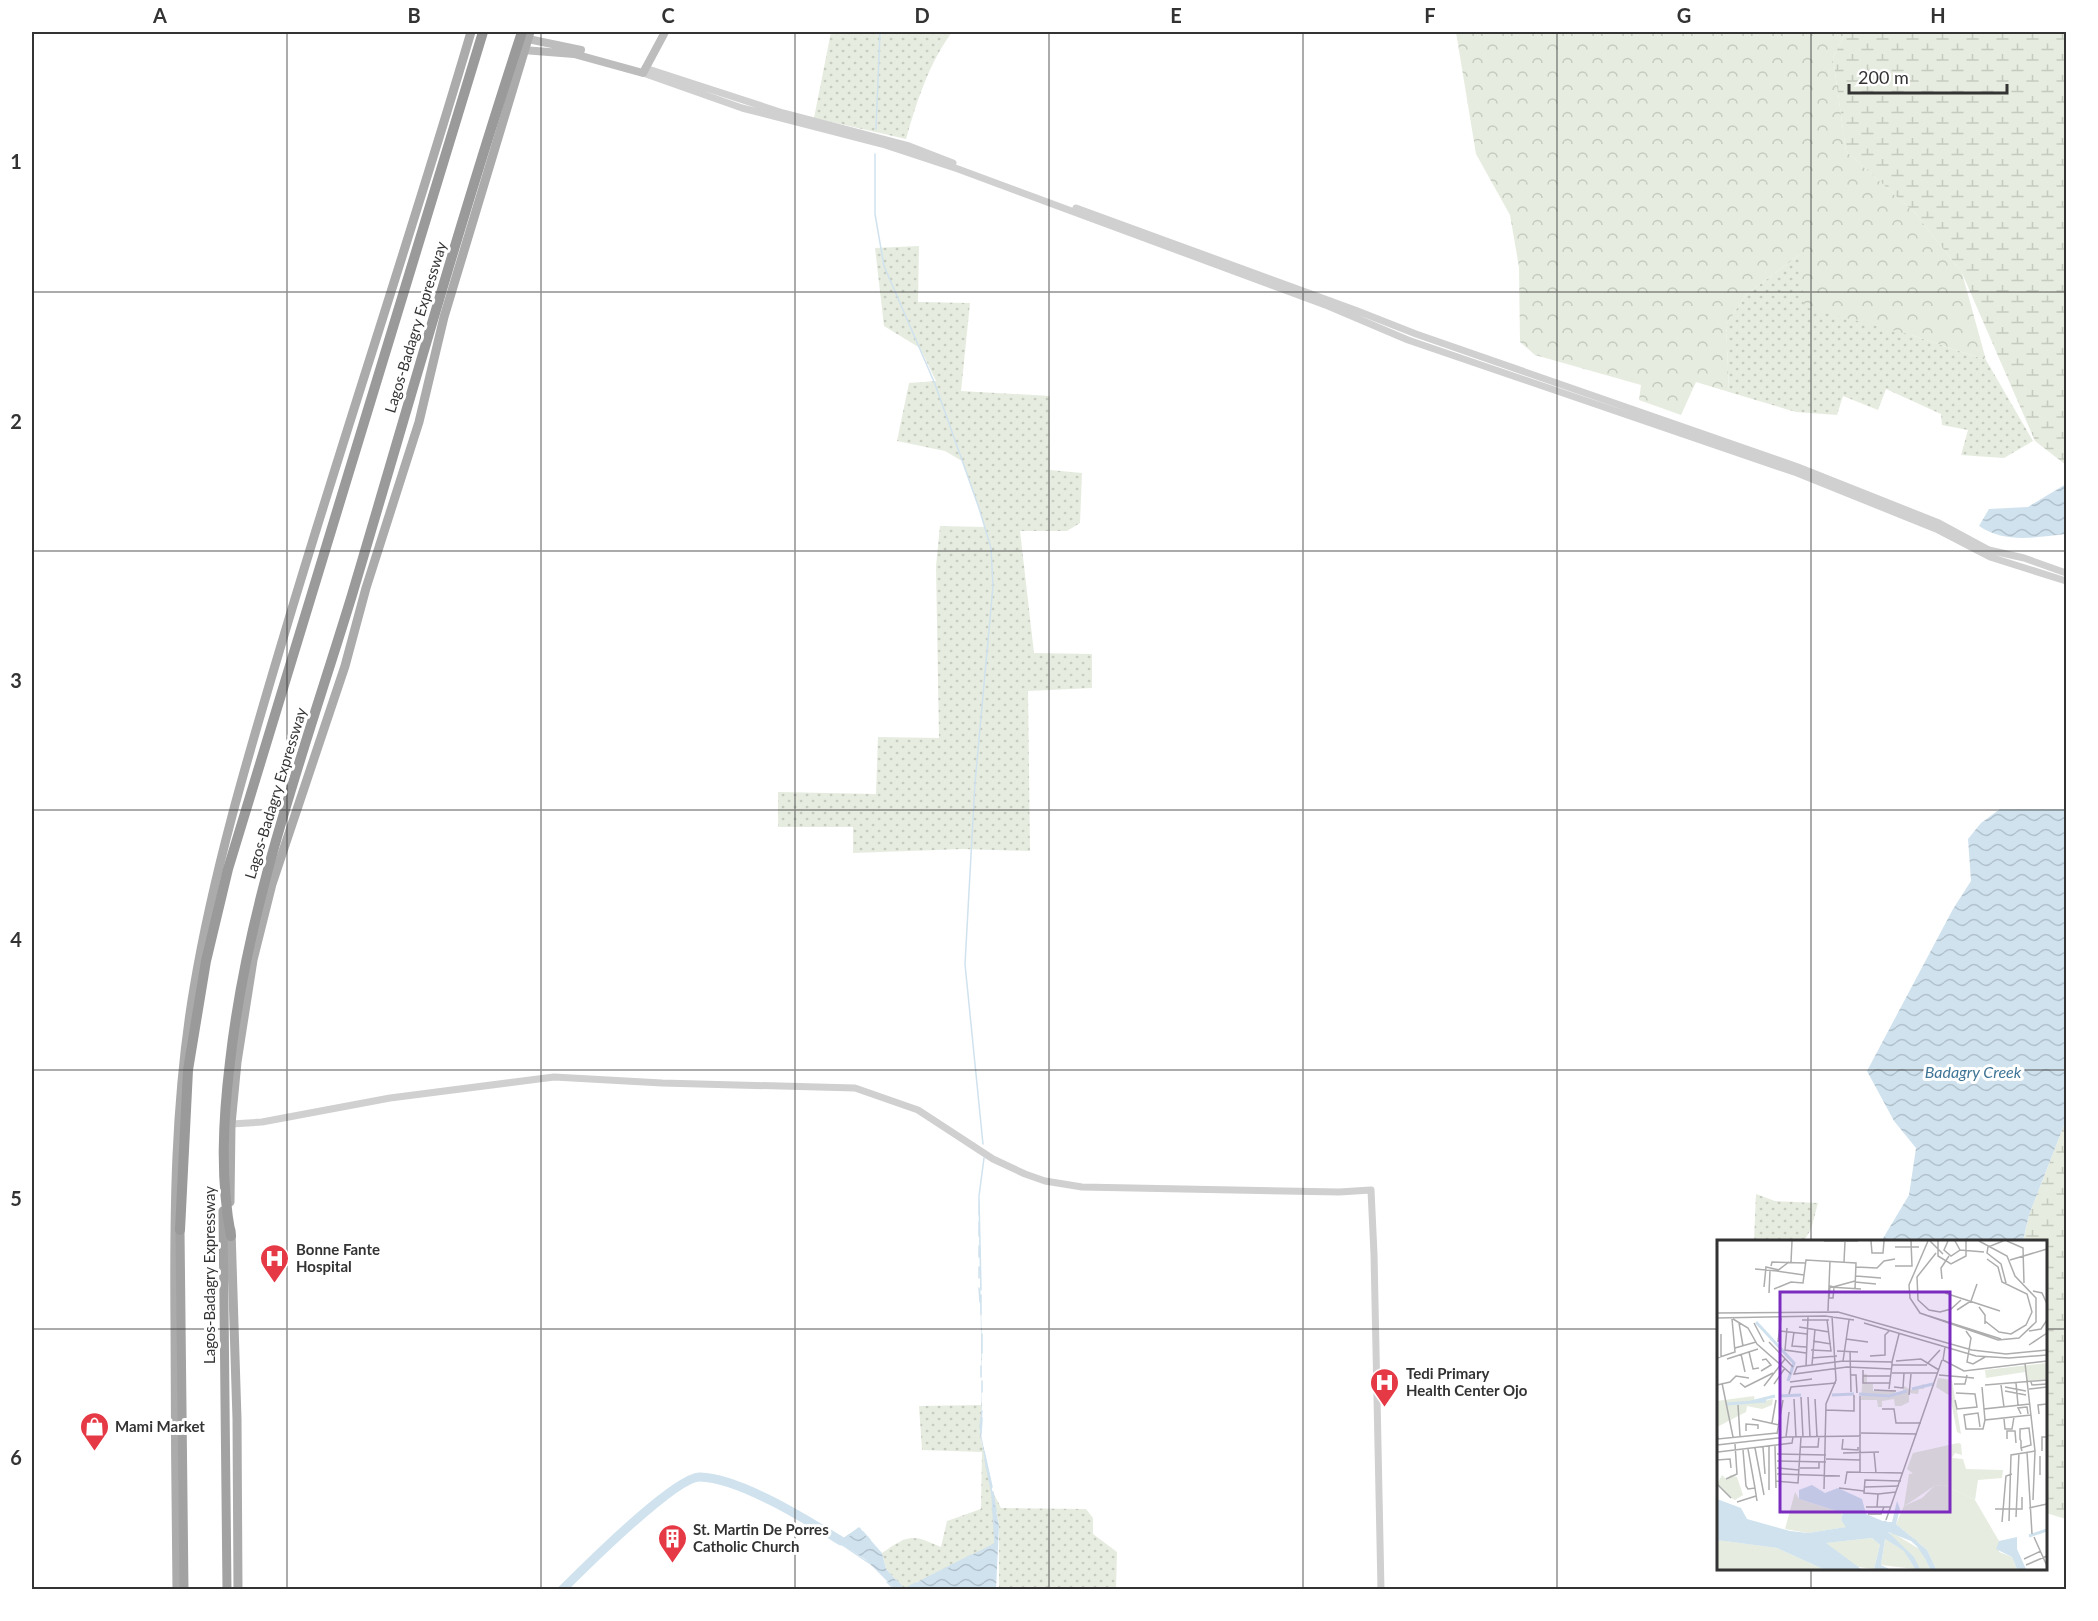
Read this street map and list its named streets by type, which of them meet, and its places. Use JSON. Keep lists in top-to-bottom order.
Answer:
{
  "streets": {
    "highway": ["Lagos-Badagry Expressway"]
  },
  "water": ["Badagry Creek"],
  "places": {
    "hospital": ["Bonne Fante Hospital", "Tedi Primary Health Center Ojo"],
    "shop": ["Mami Market"],
    "building": ["St. Martin De Porres Catholic Church"]
  },
  "scale_bar": "200 m",
  "grid": {
    "columns": [
      "A",
      "B",
      "C",
      "D",
      "E",
      "F",
      "G",
      "H"
    ],
    "rows": [
      "1",
      "2",
      "3",
      "4",
      "5",
      "6"
    ]
  }
}
